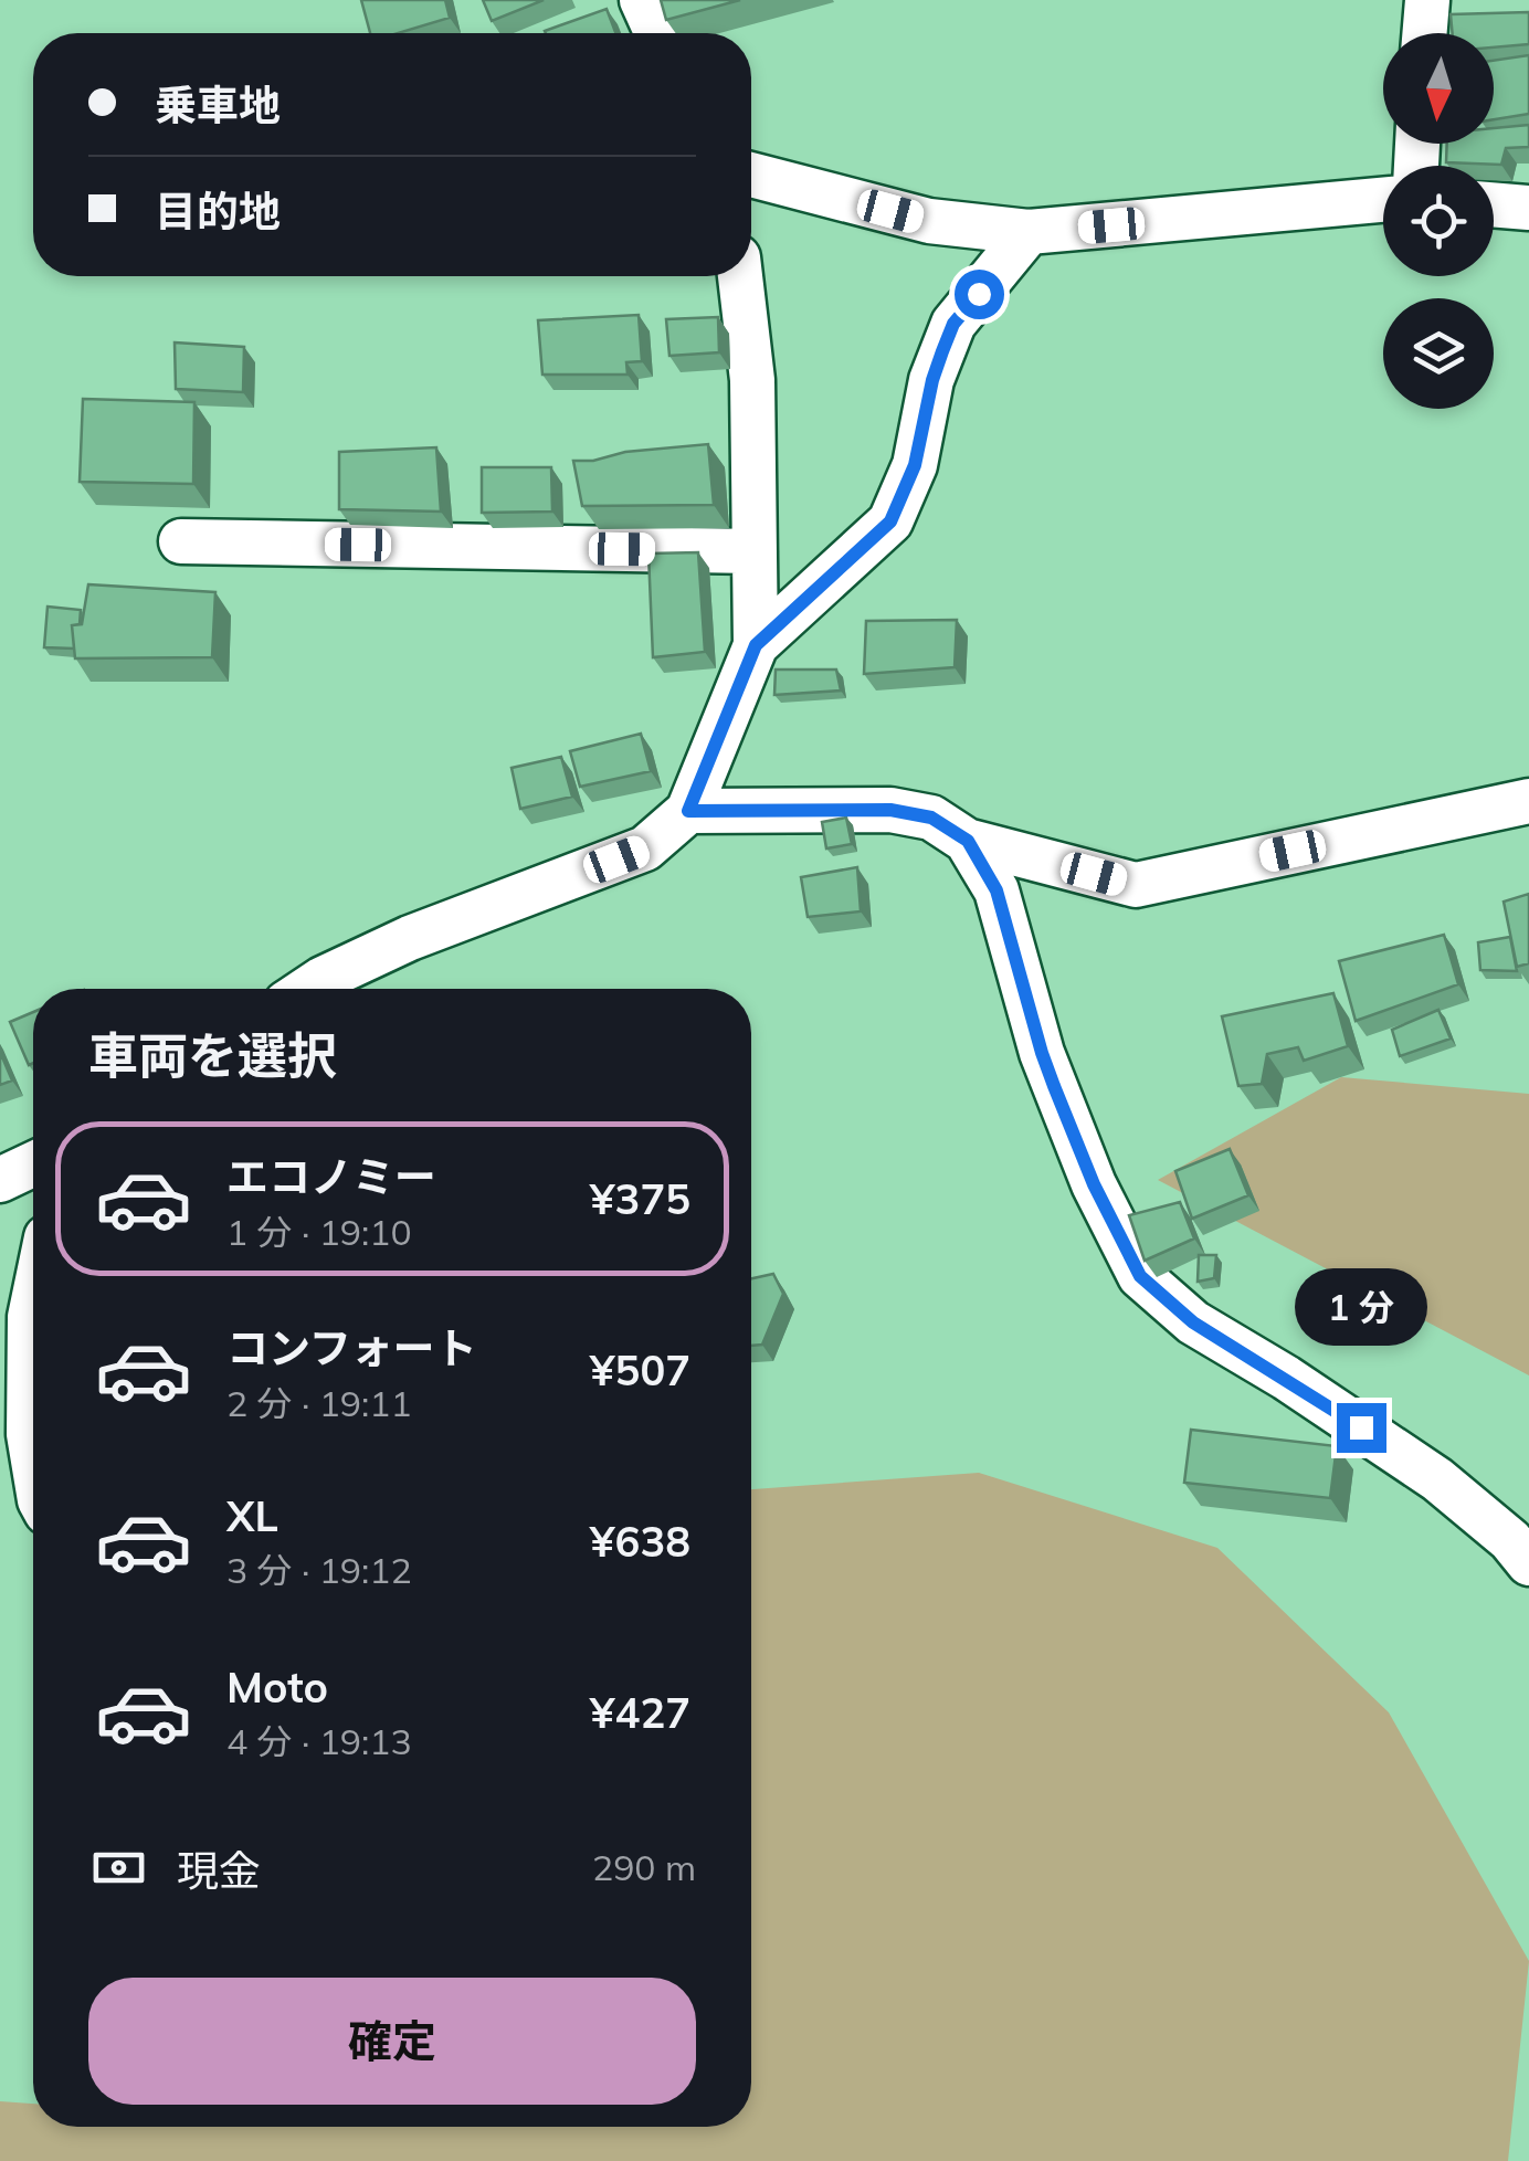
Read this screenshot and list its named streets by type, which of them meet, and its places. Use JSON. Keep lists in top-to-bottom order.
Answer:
{
  "north": "bottom",
  "page": {
    "banner": ["乗車地", "目的地"],
    "heading": "車両を選択",
    "list": [
      {
        "name": "エコノミー",
        "note": "1 分 · 19:10",
        "value": "¥375"
      },
      {
        "name": "コンフォート",
        "note": "2 分 · 19:11",
        "value": "¥507"
      },
      {
        "name": "XL",
        "note": "3 分 · 19:12",
        "value": "¥638"
      },
      {
        "name": "Moto",
        "note": "4 分 · 19:13",
        "value": "¥427"
      }
    ],
    "bubble": "1 分",
    "pay": ["現金", "290 m"],
    "buttons": "確定"
  }
}
